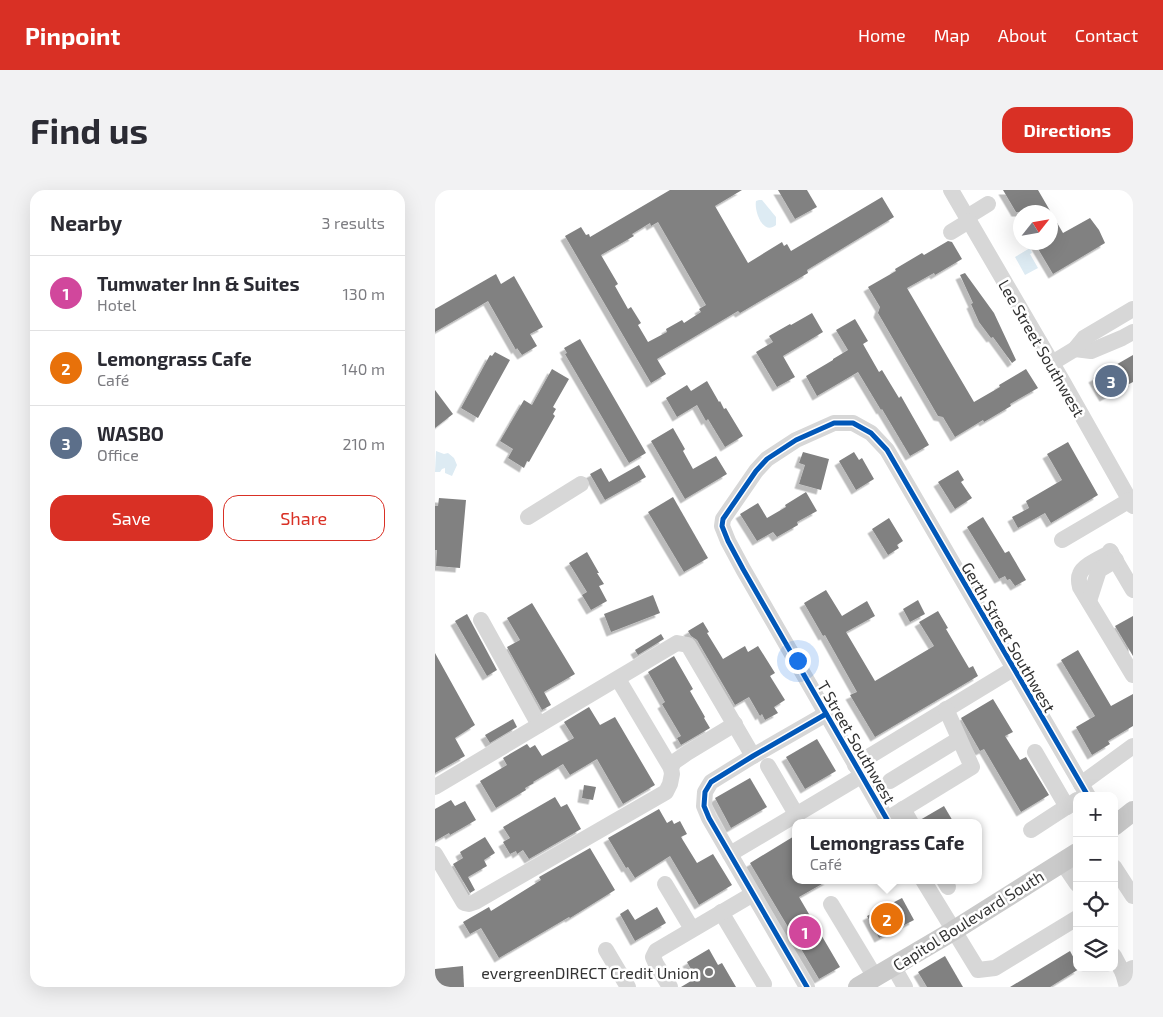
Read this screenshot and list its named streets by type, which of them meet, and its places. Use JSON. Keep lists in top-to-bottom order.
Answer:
{
  "streets": {
    "main road": ["Capitol Boulevard South"],
    "street": ["Lee Street Southwest", "Gerth Street Southwest", "T Street Southwest"]
  },
  "crossings": [
    ["Gerth Street Southwest", "T Street Southwest"]
  ],
  "places": ["evergreenDIRECT Credit Union"],
  "north": "top right",
  "page": {
    "header": "Pinpoint",
    "nav": [
      "Home",
      "Map",
      "About",
      "Contact"
    ],
    "buttons": [
      "Directions",
      ["Save", "Share"]
    ],
    "title": "Find us",
    "heading": ["Nearby", "3 results"],
    "list": [
      {
        "mark": "1",
        "name": "Tumwater Inn & Suites",
        "note": "Hotel",
        "value": "130 m"
      },
      {
        "mark": "2",
        "name": "Lemongrass Cafe",
        "note": "Café",
        "value": "140 m"
      },
      {
        "mark": "3",
        "name": "WASBO",
        "note": "Office",
        "value": "210 m"
      }
    ],
    "pins": ["3", "2", "1"],
    "map_buttons": ["+", "−"],
    "popup": ["Lemongrass Cafe", "Café"]
  }
}
